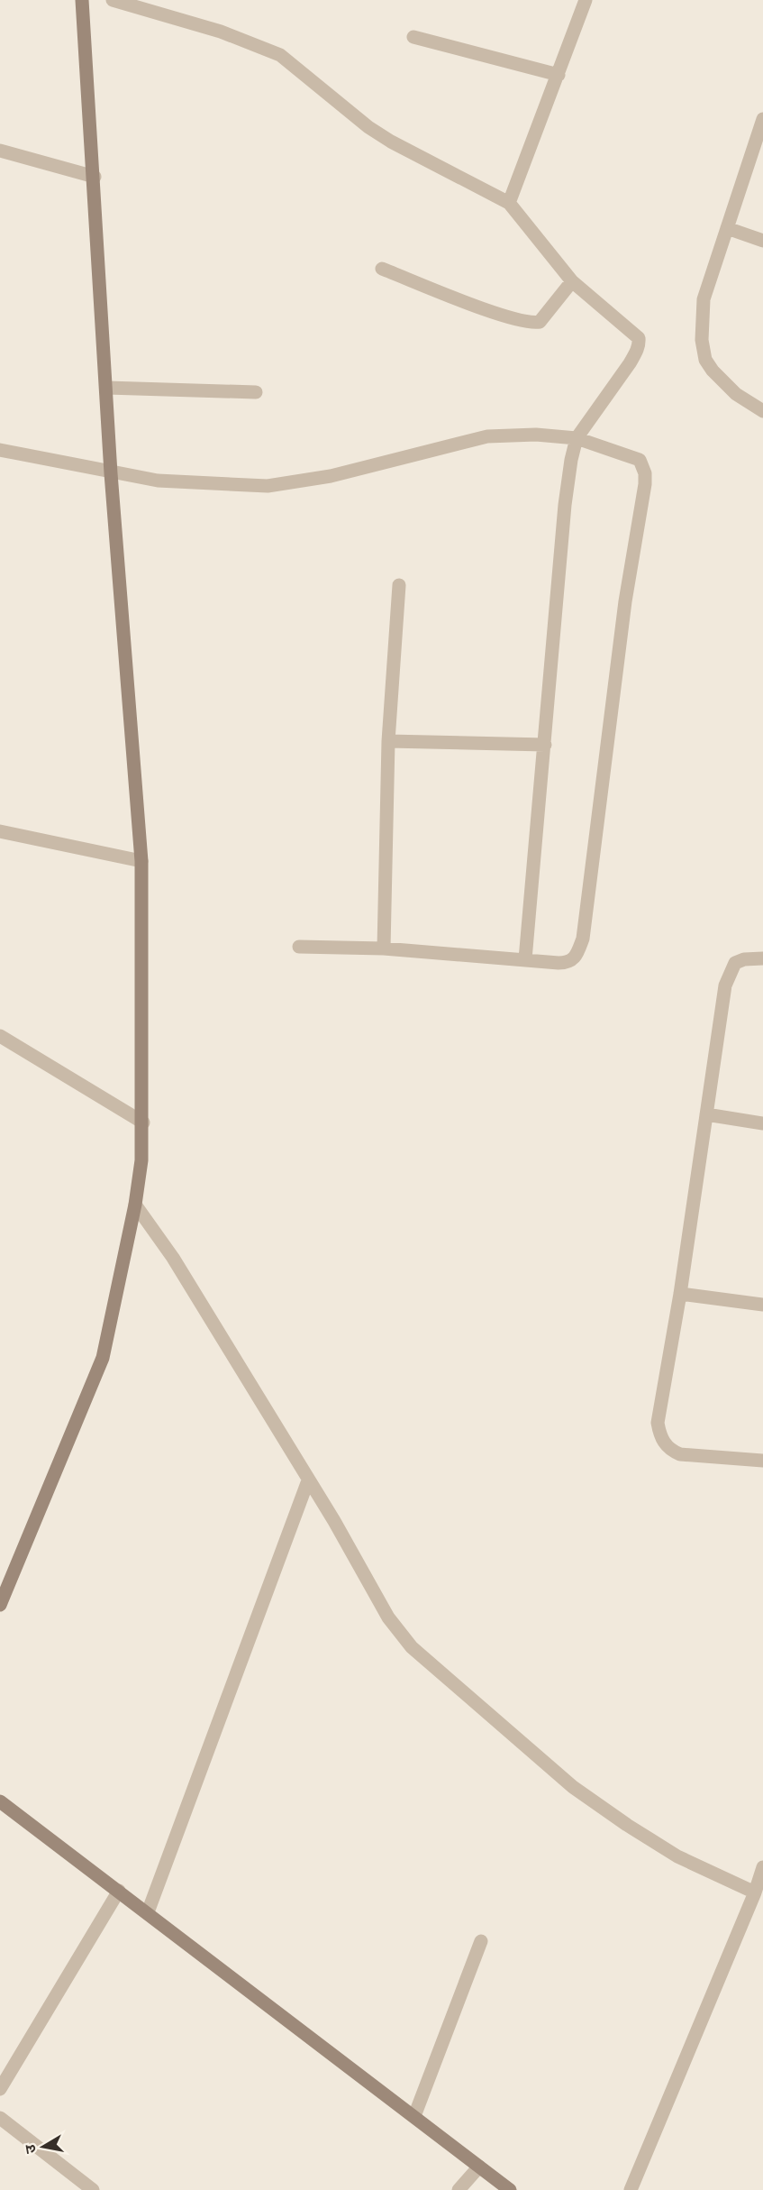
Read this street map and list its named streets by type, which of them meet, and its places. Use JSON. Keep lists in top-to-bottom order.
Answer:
{
  "north": "left"
}
